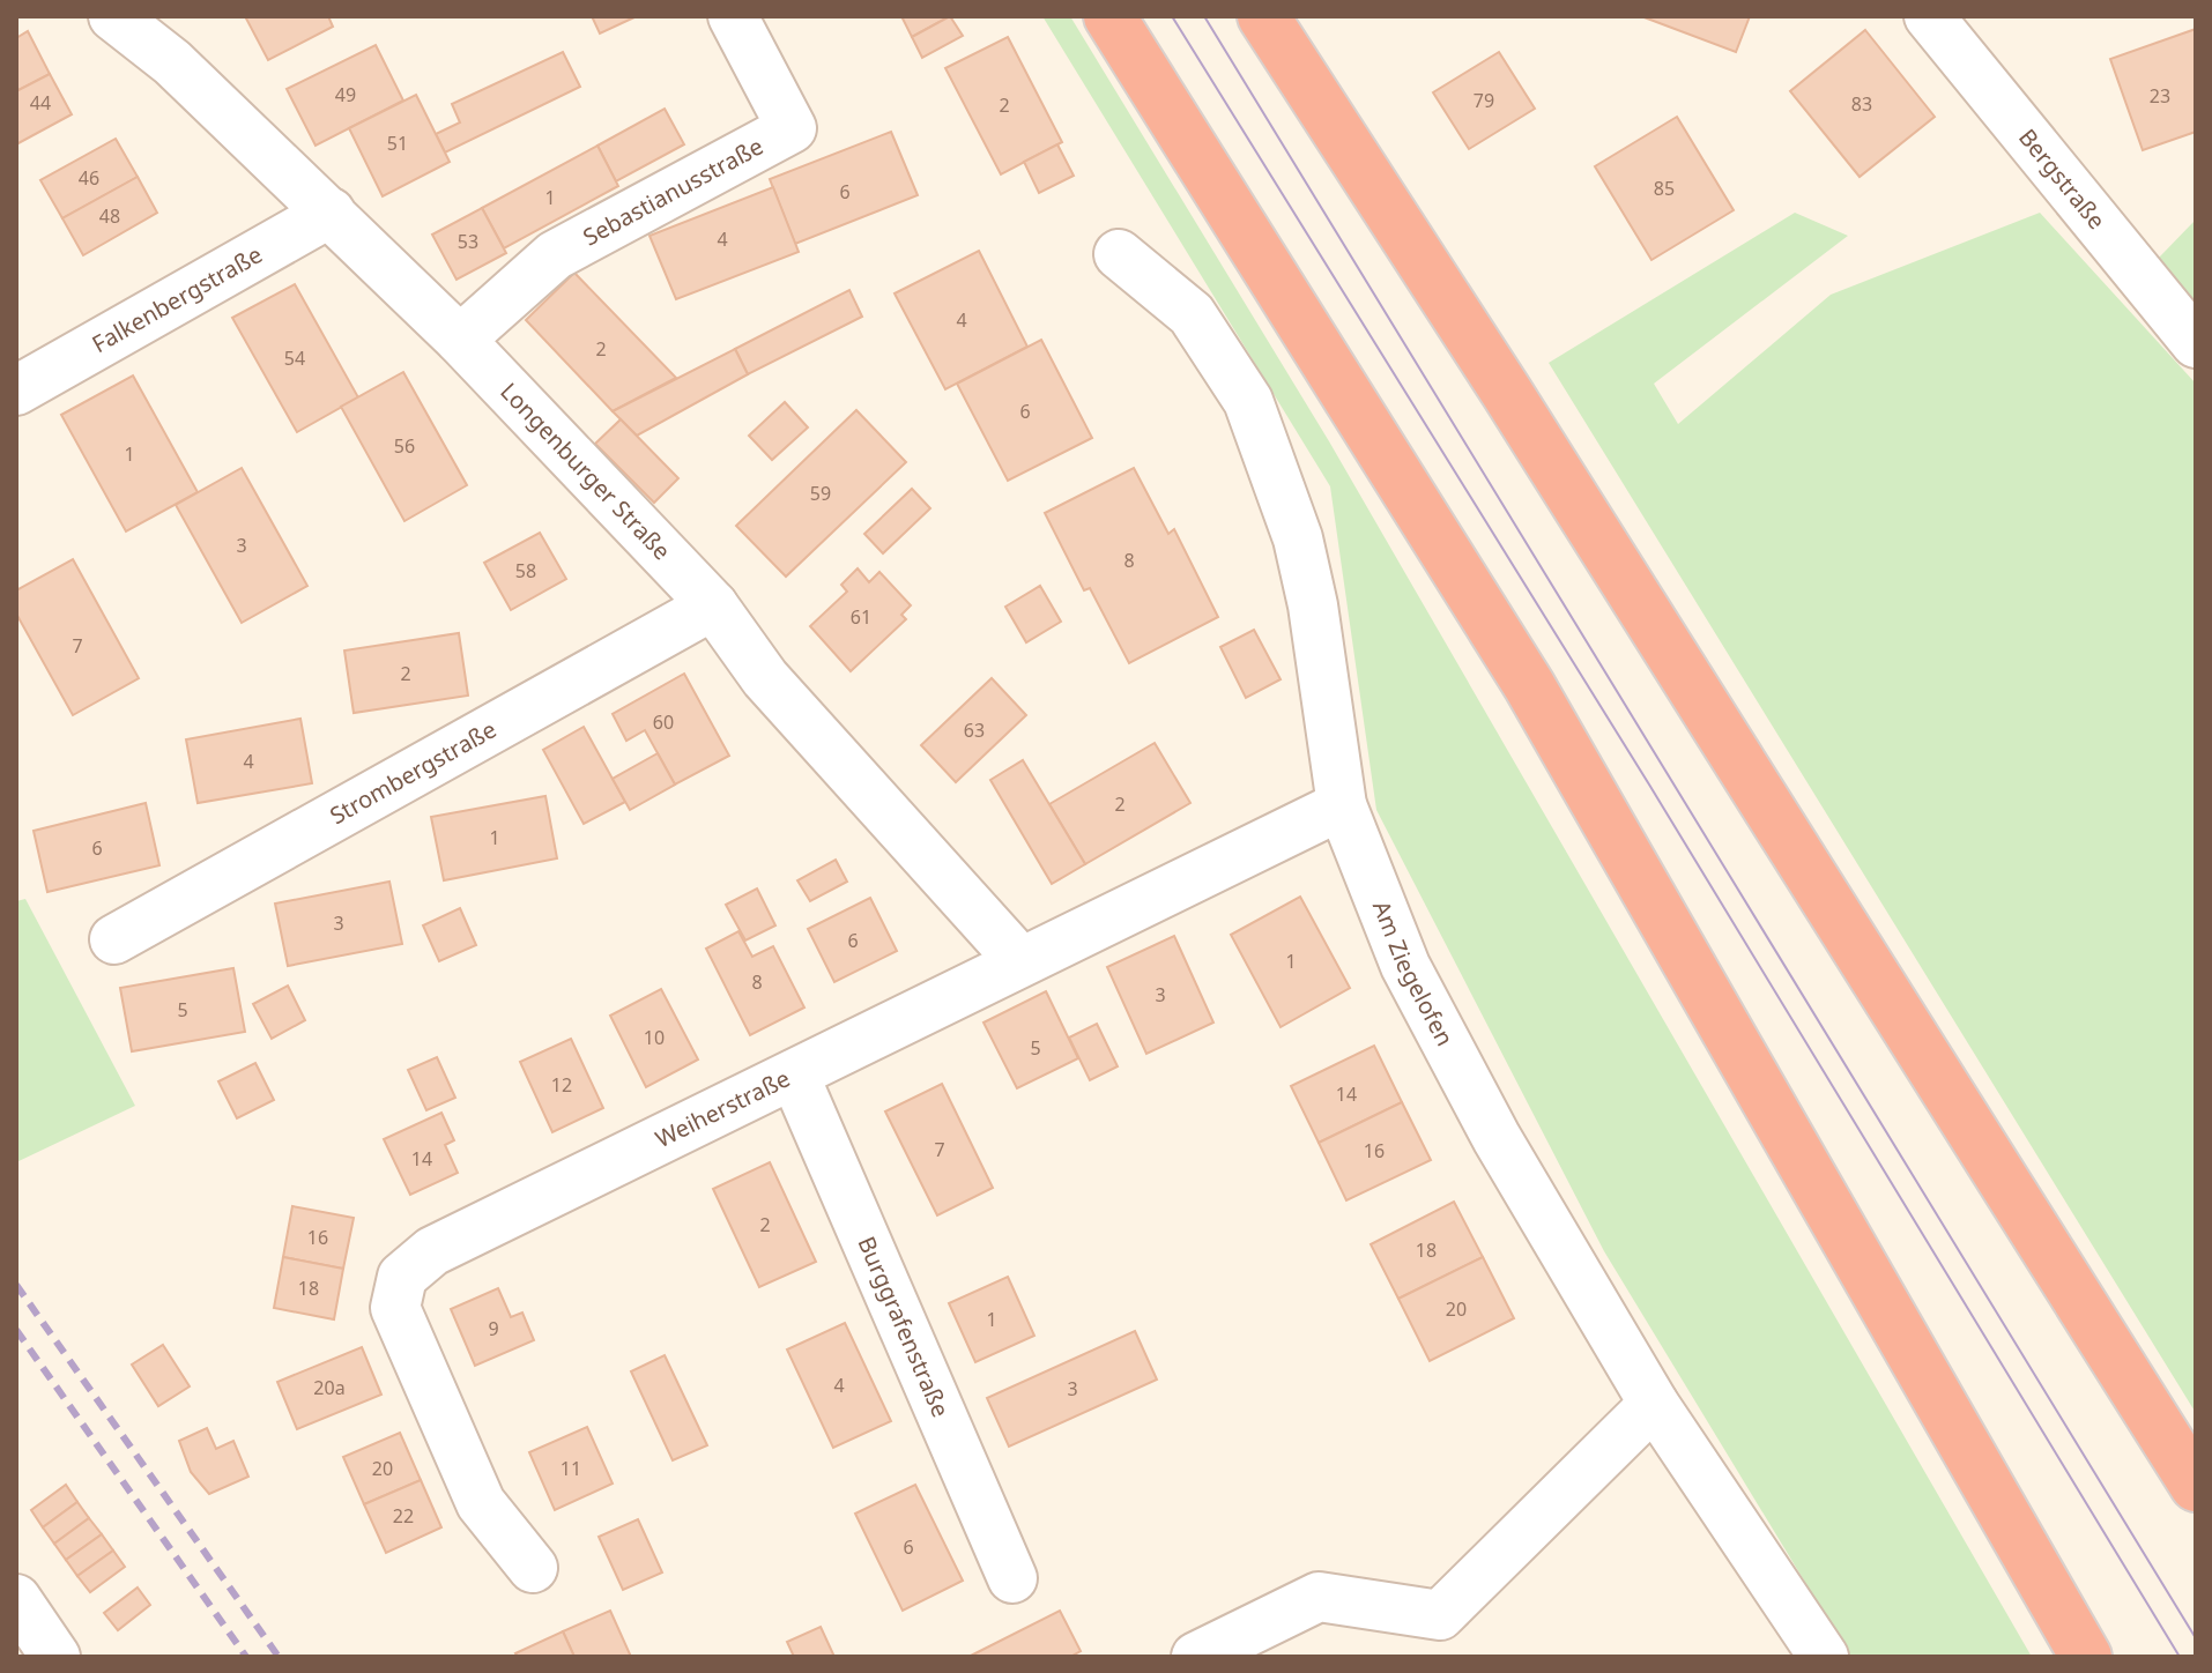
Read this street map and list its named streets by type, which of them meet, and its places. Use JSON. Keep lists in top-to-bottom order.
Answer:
{
  "streets": {
    "street": [
      "Bergstraße",
      "Sebastianusstraße",
      "Falkenbergstraße",
      "Longenburger Straße",
      "Strombergstraße",
      "Am Ziegelofen",
      "Weiherstraße",
      "Burggrafenstraße"
    ]
  },
  "crossings": [
    ["Sebastianusstraße", "Longenburger Straße"],
    ["Falkenbergstraße", "Longenburger Straße"],
    ["Longenburger Straße", "Strombergstraße"],
    ["Longenburger Straße", "Weiherstraße"],
    ["Am Ziegelofen", "Weiherstraße"],
    ["Weiherstraße", "Burggrafenstraße"]
  ],
  "house_numbers": [
    "49",
    "23",
    "79",
    "44",
    "83",
    "2",
    "51",
    "46",
    "85",
    "6",
    "1",
    "48",
    "4",
    "53",
    "4",
    "2",
    "54",
    "6",
    "56",
    "1",
    "59",
    "3",
    "8",
    "58",
    "61",
    "7",
    "2",
    "60",
    "63",
    "4",
    "2",
    "1",
    "6",
    "3",
    "6",
    "1",
    "8",
    "3",
    "5",
    "10",
    "5",
    "12",
    "14",
    "7",
    "16",
    "14",
    "2",
    "16",
    "18",
    "18",
    "20",
    "1",
    "9",
    "4",
    "20a",
    "3",
    "20",
    "11",
    "22",
    "6"
  ]
}
